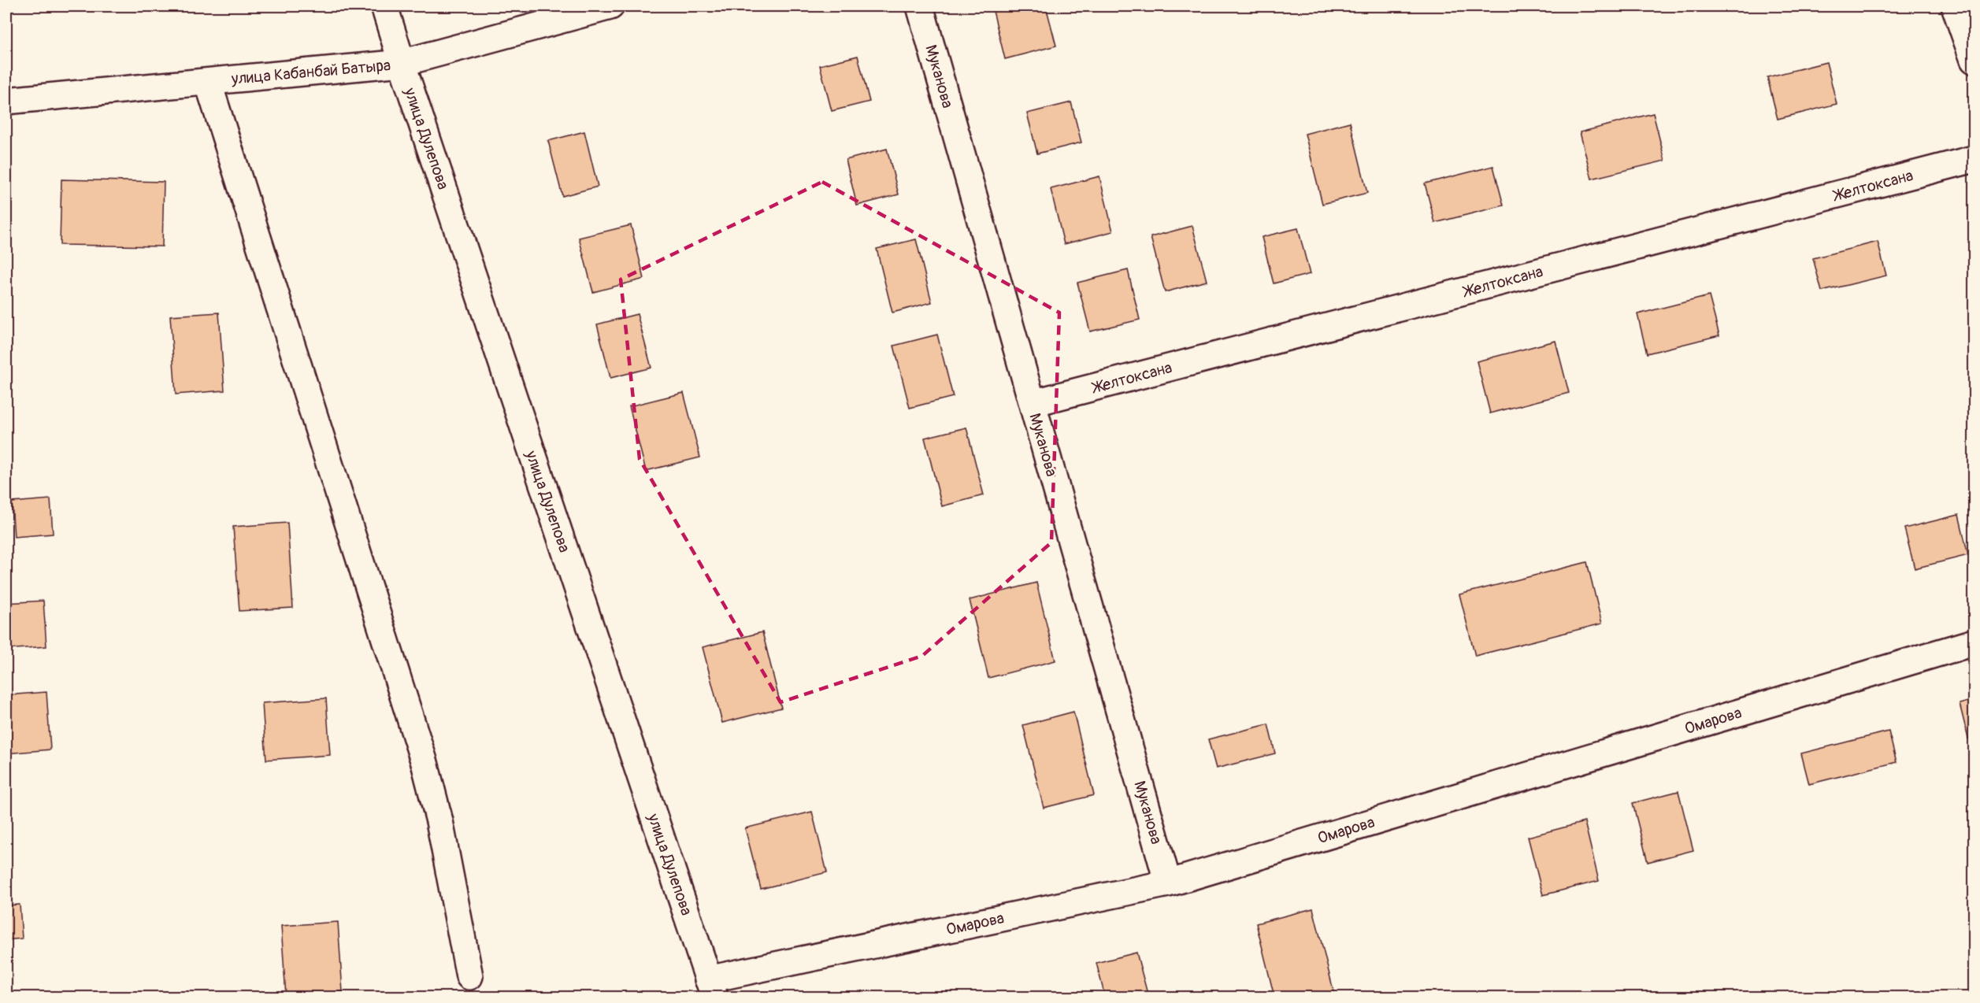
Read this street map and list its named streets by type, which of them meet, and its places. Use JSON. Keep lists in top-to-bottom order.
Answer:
{
  "streets": {
    "street": [
      "улица Кабанбай Батыра",
      "Муканова",
      "улица Дулепова",
      "Желтоксана",
      "Омарова"
    ]
  },
  "crossings": [
    ["улица Кабанбай Батыра", "улица Дулепова"],
    ["Муканова", "Желтоксана"],
    ["Муканова", "Омарова"],
    ["улица Дулепова", "Омарова"]
  ]
}
